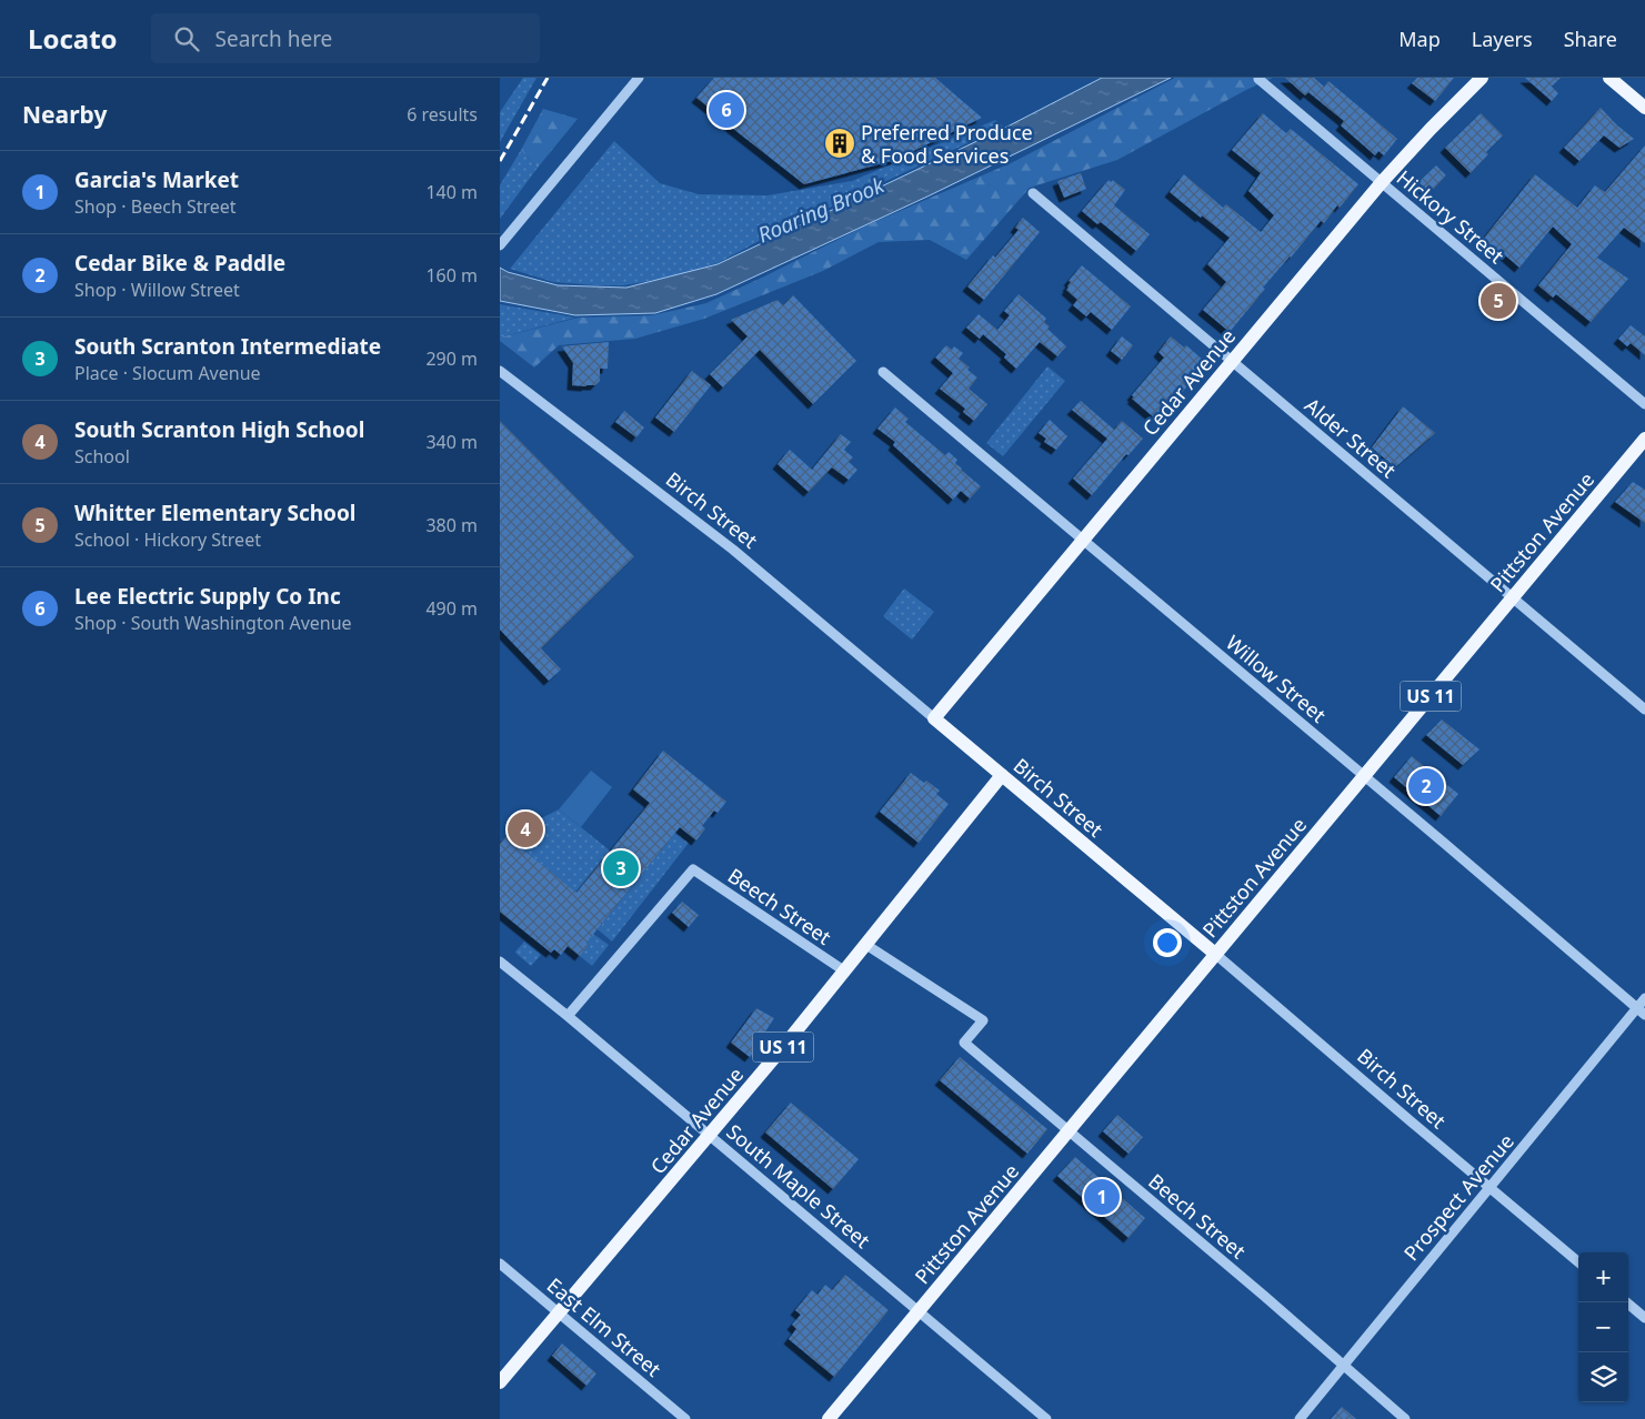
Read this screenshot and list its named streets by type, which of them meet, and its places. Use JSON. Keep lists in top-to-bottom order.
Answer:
{
  "streets": {
    "main road": [
      "Cedar Avenue",
      "Birch Street",
      "Pittston Avenue",
      "US 11"
    ],
    "street": [
      "Hickory Street",
      "Alder Street",
      "Willow Street",
      "Beech Street",
      "South Maple Street",
      "Prospect Avenue",
      "East Elm Street"
    ]
  },
  "crossings": [
    ["Hickory Street", "Cedar Avenue"],
    ["Cedar Avenue", "Alder Street"],
    ["Cedar Avenue", "Birch Street"],
    ["Cedar Avenue", "Willow Street"],
    ["Cedar Avenue", "Beech Street"],
    ["Cedar Avenue", "South Maple Street"],
    ["Cedar Avenue", "East Elm Street"],
    ["Alder Street", "Pittston Avenue"],
    ["Birch Street", "Pittston Avenue"],
    ["Birch Street", "Prospect Avenue"],
    ["Pittston Avenue", "Willow Street"],
    ["Pittston Avenue", "Beech Street"],
    ["Pittston Avenue", "South Maple Street"],
    ["Willow Street", "Prospect Avenue"],
    ["Beech Street", "South Maple Street"],
    ["Beech Street", "Prospect Avenue"]
  ],
  "water": ["Roaring Brook"],
  "places": {
    "building": ["Preferred Produce & Food Services"]
  },
  "page": {
    "header": "Locato",
    "search": "Search here",
    "nav": ["Map", "Layers", "Share"],
    "heading": ["Nearby", "6 results"],
    "pins": [
      "6",
      "5",
      "2",
      "4",
      "3",
      "1"
    ],
    "list": [
      {
        "mark": "1",
        "name": "Garcia's Market",
        "note": "Shop · Beech Street",
        "value": "140 m"
      },
      {
        "mark": "2",
        "name": "Cedar Bike & Paddle",
        "note": "Shop · Willow Street",
        "value": "160 m"
      },
      {
        "mark": "3",
        "name": "South Scranton Intermediate",
        "note": "Place · Slocum Avenue",
        "value": "290 m"
      },
      {
        "mark": "4",
        "name": "South Scranton High School",
        "note": "School",
        "value": "340 m"
      },
      {
        "mark": "5",
        "name": "Whitter Elementary School",
        "note": "School · Hickory Street",
        "value": "380 m"
      },
      {
        "mark": "6",
        "name": "Lee Electric Supply Co Inc",
        "note": "Shop · South Washington Avenue",
        "value": "490 m"
      }
    ],
    "map_buttons": ["+", "−"]
  }
}
